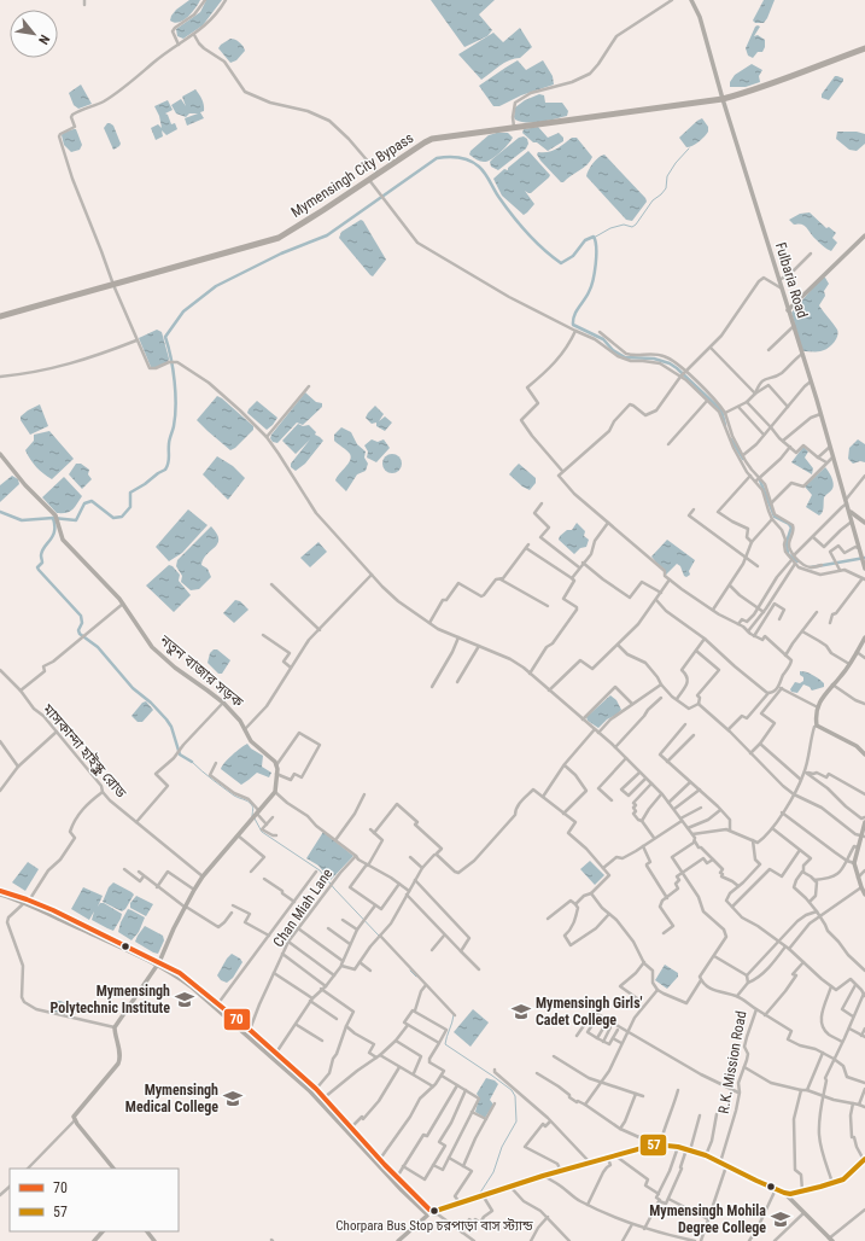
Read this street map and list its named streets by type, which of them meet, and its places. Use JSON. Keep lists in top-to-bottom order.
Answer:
{
  "streets": {
    "highway": ["Mymensingh City Bypass"],
    "main road": ["Fulbaria Road", "নতুন বাজার সড়ক"],
    "street": ["মাসকান্দা হাইস্কুল রোড", "Chan Miah Lane", "R.K. Mission Road"]
  },
  "crossings": [
    ["Mymensingh City Bypass", "Fulbaria Road"]
  ],
  "places": {
    "school or university": [
      "Mymensingh Polytechnic Institute",
      "Mymensingh Girls' Cadet College",
      "Mymensingh Medical College",
      "Mymensingh Mohila Degree College"
    ],
    "other": ["Chorpara Bus Stop চরপাড়া বাস স্ট্যান্ড"]
  },
  "lines": ["transit line 70", "transit line 57"],
  "legend": ["70", "57"],
  "north": "bottom right"
}
